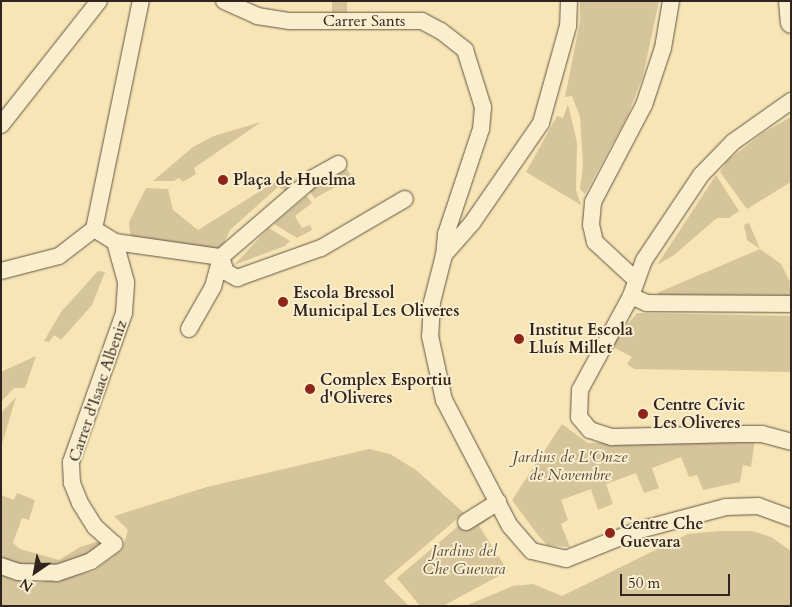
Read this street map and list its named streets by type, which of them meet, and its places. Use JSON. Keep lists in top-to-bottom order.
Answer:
{
  "streets": {
    "street": ["Carrer Sants", "Carrer d'Isaac Albeniz"]
  },
  "parks": ["Jardins de L'Onze de Novembre", "Jardins del Che Guevara"],
  "places": [
    "Plaça de Huelma",
    "Escola Bressol Municipal Les Oliveres",
    "Institut Escola Lluís Millet",
    "Complex Esportiu d'Oliveres",
    "Centre Cívic Les Oliveres",
    "Centre Che Guevara"
  ],
  "scale_bar": "50 m",
  "north": "bottom left"
}
